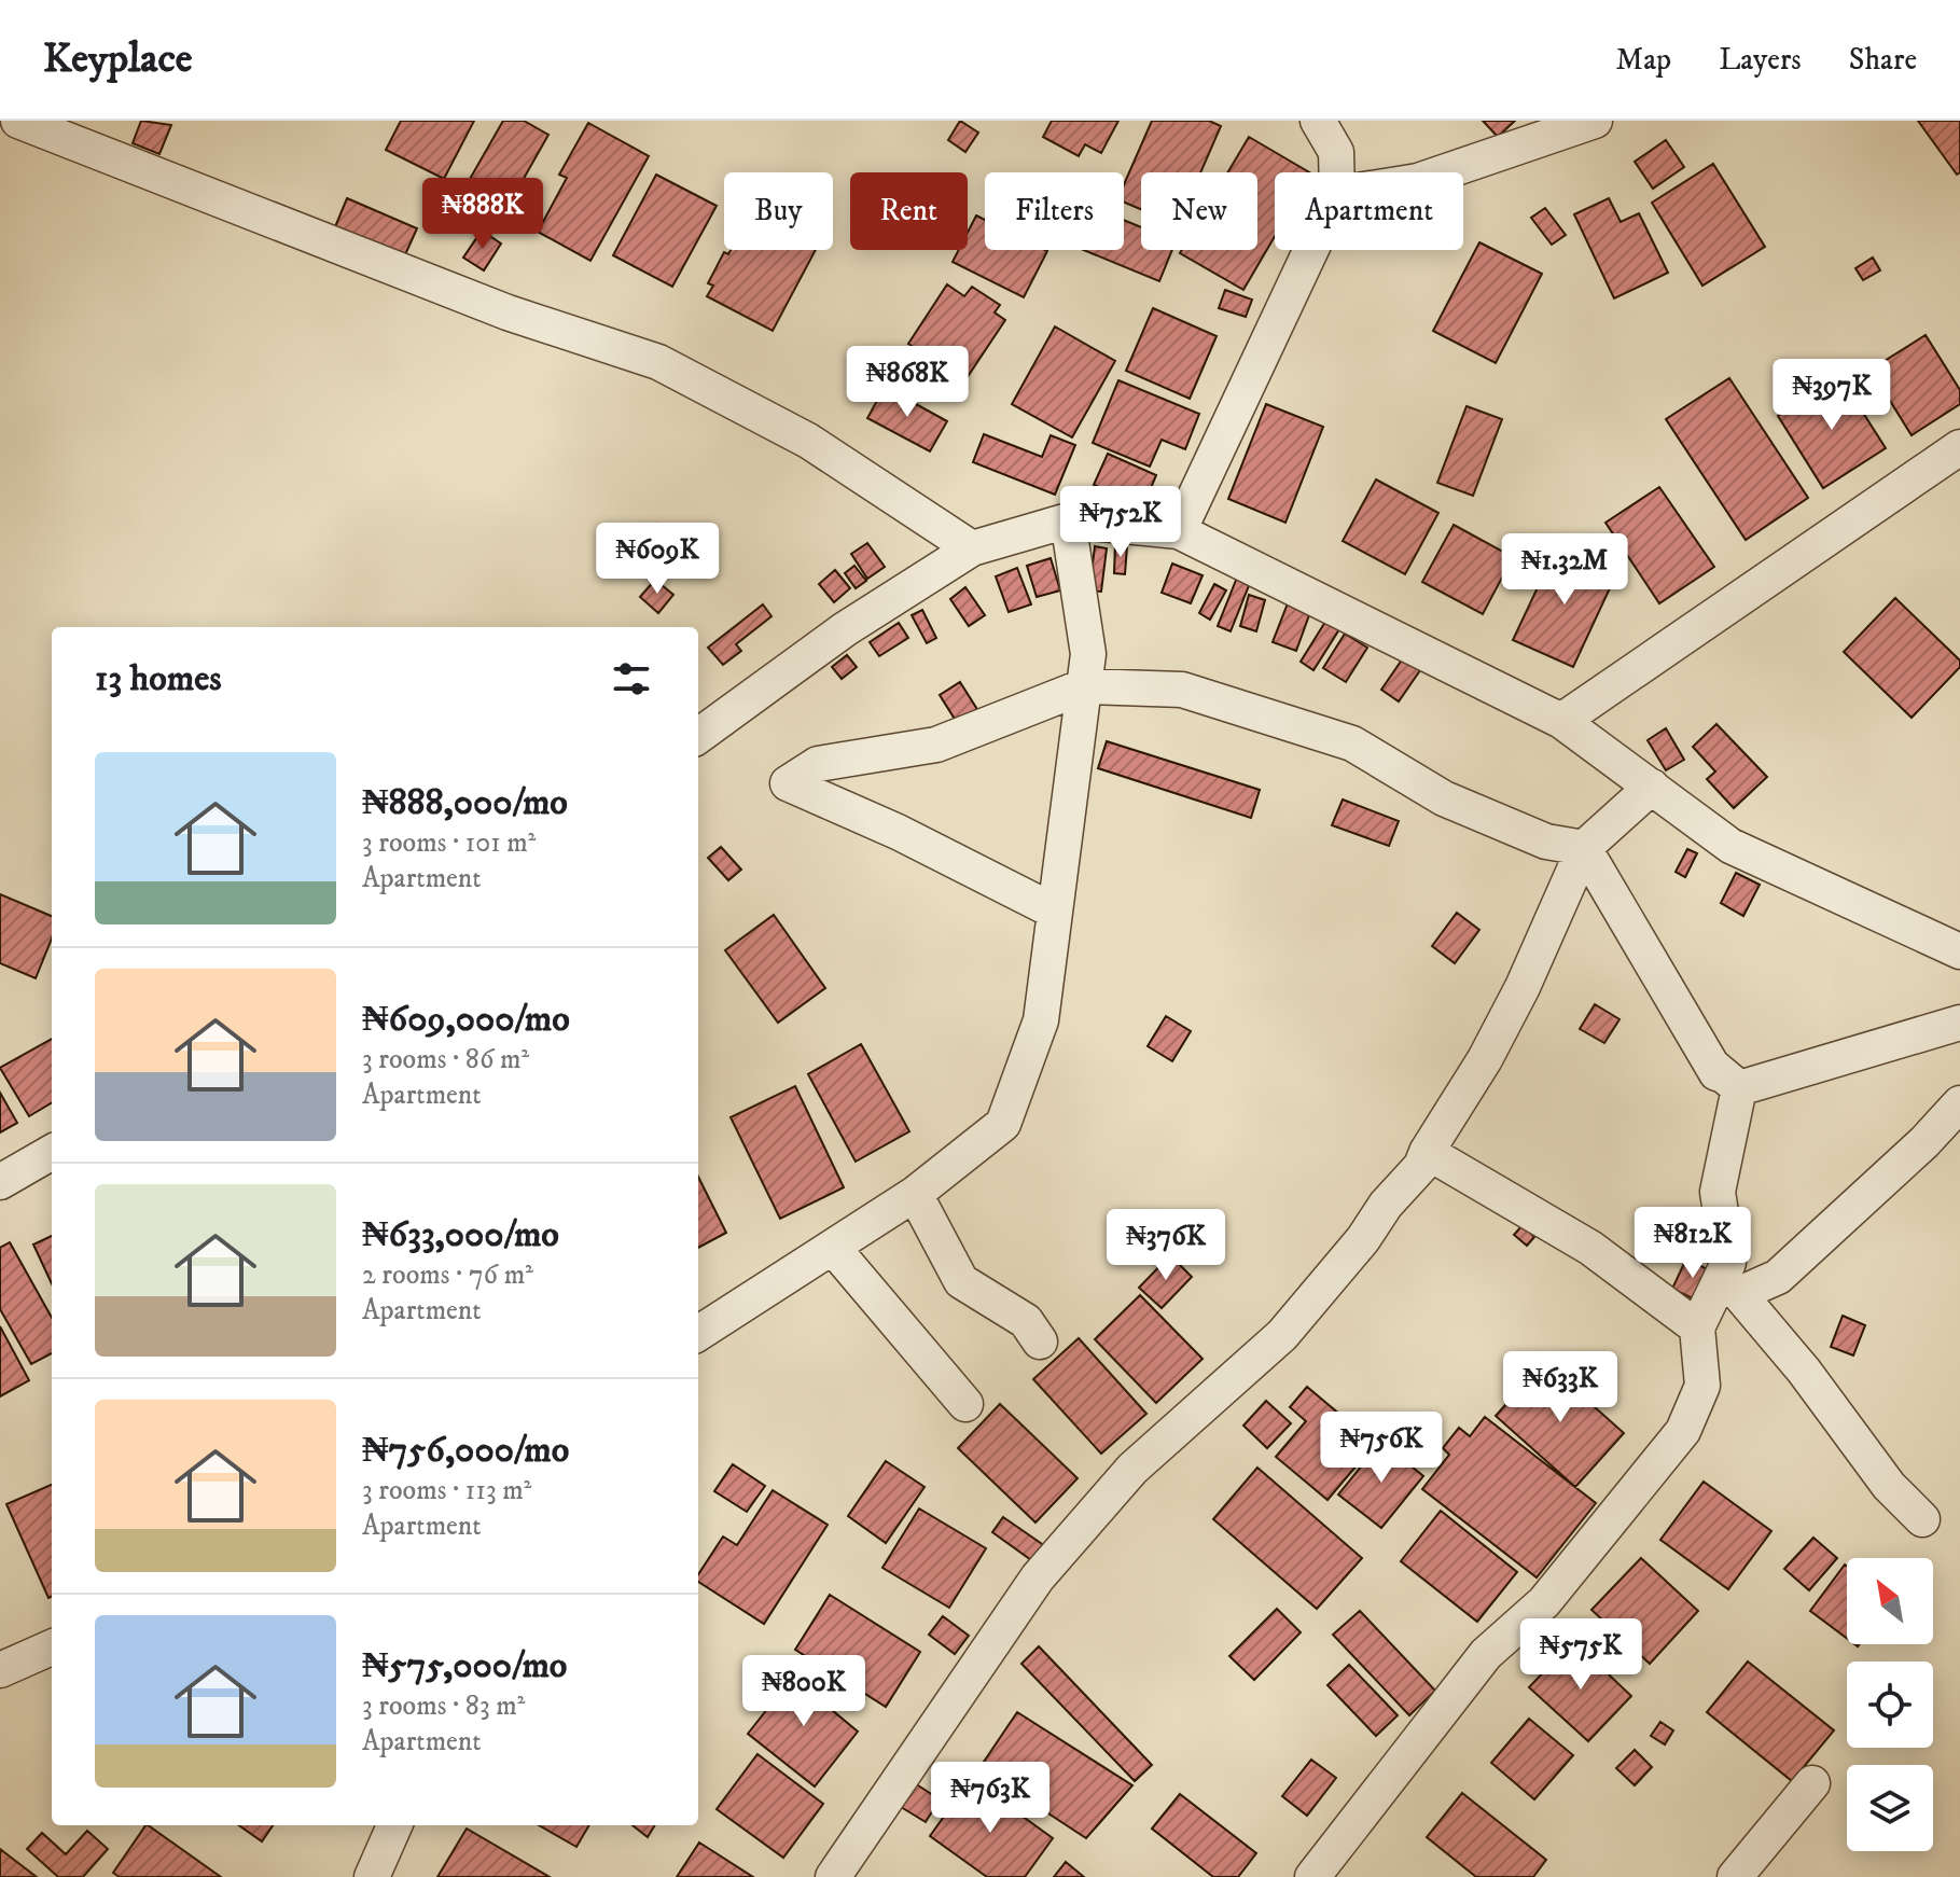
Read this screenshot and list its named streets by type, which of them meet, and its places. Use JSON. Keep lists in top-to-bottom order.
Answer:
{
  "north": "top left",
  "page": {
    "header": "Keyplace",
    "nav": ["Map", "Layers", "Share"],
    "chip": [
      "Buy",
      "Rent",
      "Filters",
      "New",
      "Apartment"
    ],
    "price": [
      "₦888K",
      "₦868K",
      "₦397K",
      "₦752K",
      "₦609K",
      "₦1.32M",
      "₦812K",
      "₦376K",
      "₦633K",
      "₦756K",
      "₦575K",
      "₦800K",
      "₦763K"
    ],
    "heading": "13 homes",
    "list": [
      {
        "name": "₦888,000/mo",
        "note": "3 rooms · 101 m² · Apartment"
      },
      {
        "name": "₦609,000/mo",
        "note": "3 rooms · 86 m² · Apartment"
      },
      {
        "name": "₦633,000/mo",
        "note": "2 rooms · 76 m² · Apartment"
      },
      {
        "name": "₦756,000/mo",
        "note": "3 rooms · 113 m² · Apartment"
      },
      {
        "name": "₦575,000/mo",
        "note": "3 rooms · 83 m² · Apartment"
      }
    ]
  }
}
